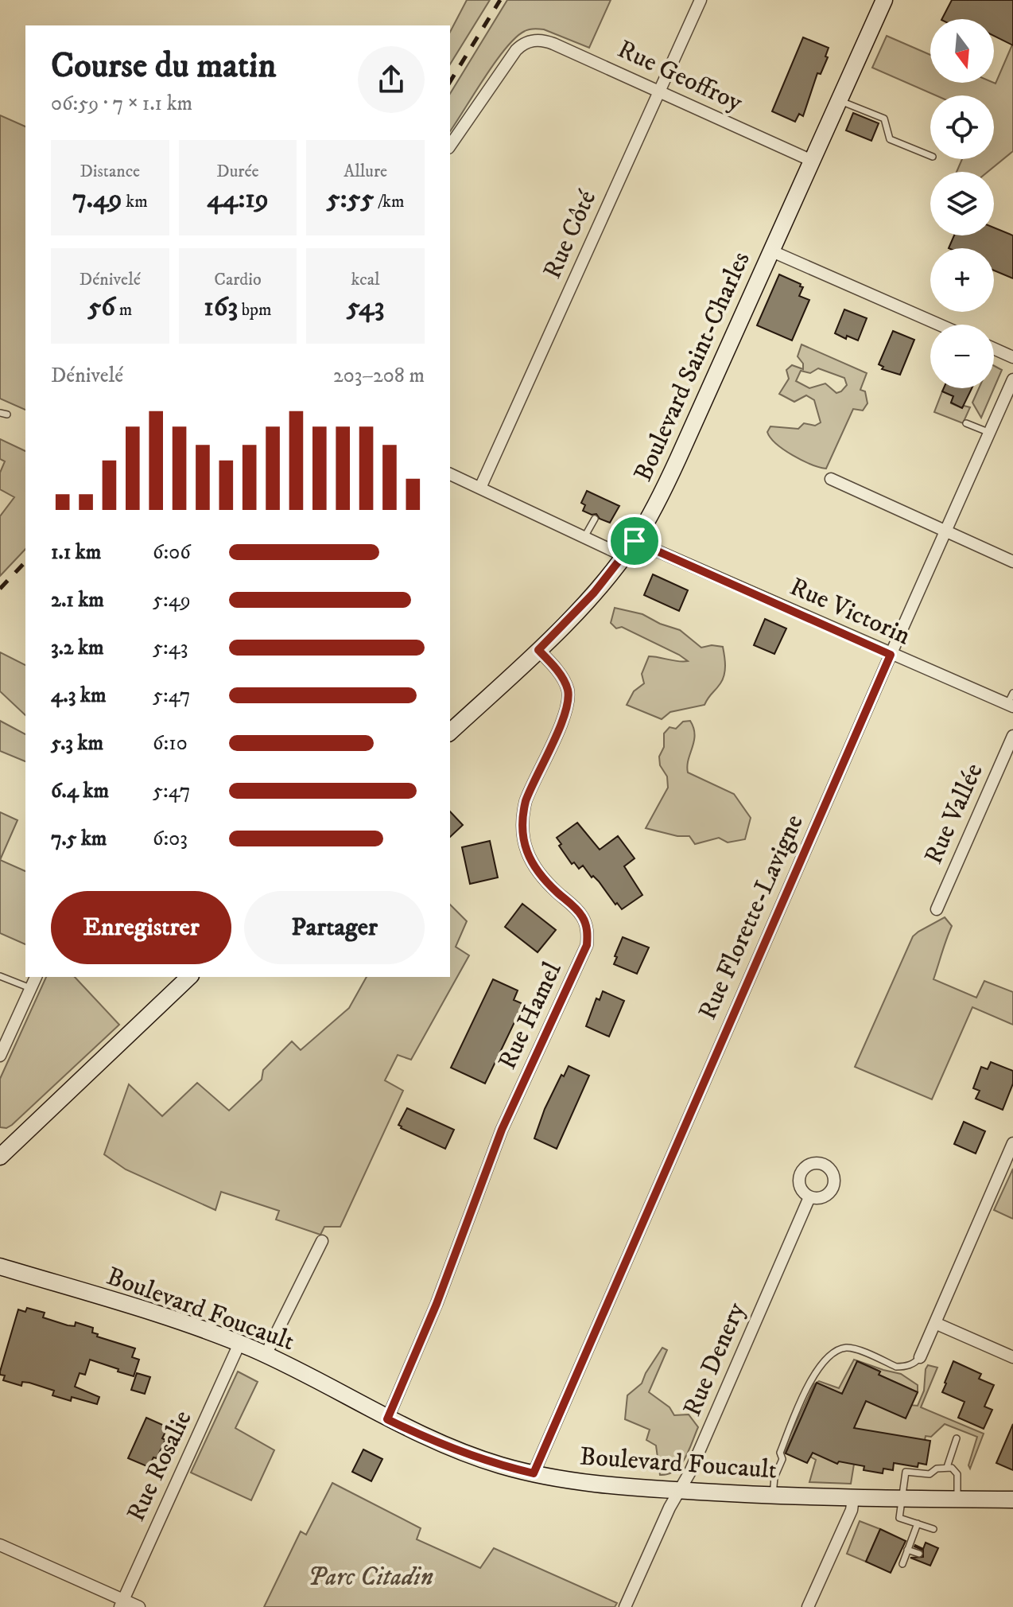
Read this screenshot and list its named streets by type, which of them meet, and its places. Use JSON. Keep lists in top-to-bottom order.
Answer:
{
  "streets": {
    "street": [
      "Rue Geoffroy",
      "Rue Côté",
      "Boulevard Saint-Charles",
      "Rue Victorin",
      "Rue Vallée",
      "Rue Florette-Lavigne",
      "Rue Hamel",
      "Boulevard Foucault",
      "Rue Denery",
      "Rue Rosalie"
    ]
  },
  "crossings": [
    ["Rue Geoffroy", "Rue Côté"],
    ["Rue Geoffroy", "Boulevard Saint-Charles"],
    ["Boulevard Saint-Charles", "Rue Victorin"],
    ["Boulevard Saint-Charles", "Rue Hamel"],
    ["Rue Victorin", "Rue Florette-Lavigne"],
    ["Rue Florette-Lavigne", "Boulevard Foucault"],
    ["Rue Hamel", "Boulevard Foucault"],
    ["Boulevard Foucault", "Rue Denery"],
    ["Boulevard Foucault", "Rue Rosalie"]
  ],
  "parks": ["Parc Citadin"],
  "north": "bottom",
  "page": {
    "map_buttons": ["+", "−"],
    "heading": ["Course du matin", "06:59 · 7 × 1.1 km"],
    "stats": [
      ["Distance", "7.49 km"],
      ["Durée", "44:19"],
      ["Allure", "5:55 /km"],
      ["Dénivelé", "56 m"],
      ["Cardio", "163 bpm"],
      ["kcal", "543"]
    ],
    "chart": ["Dénivelé", "203–208 m"],
    "list": [
      {
        "name": "1.1 km",
        "note": "6:06"
      },
      {
        "name": "2.1 km",
        "note": "5:49"
      },
      {
        "name": "3.2 km",
        "note": "5:43"
      },
      {
        "name": "4.3 km",
        "note": "5:47"
      },
      {
        "name": "5.3 km",
        "note": "6:10"
      },
      {
        "name": "6.4 km",
        "note": "5:47"
      },
      {
        "name": "7.5 km",
        "note": "6:03"
      }
    ],
    "buttons": ["Enregistrer", "Partager"]
  }
}
